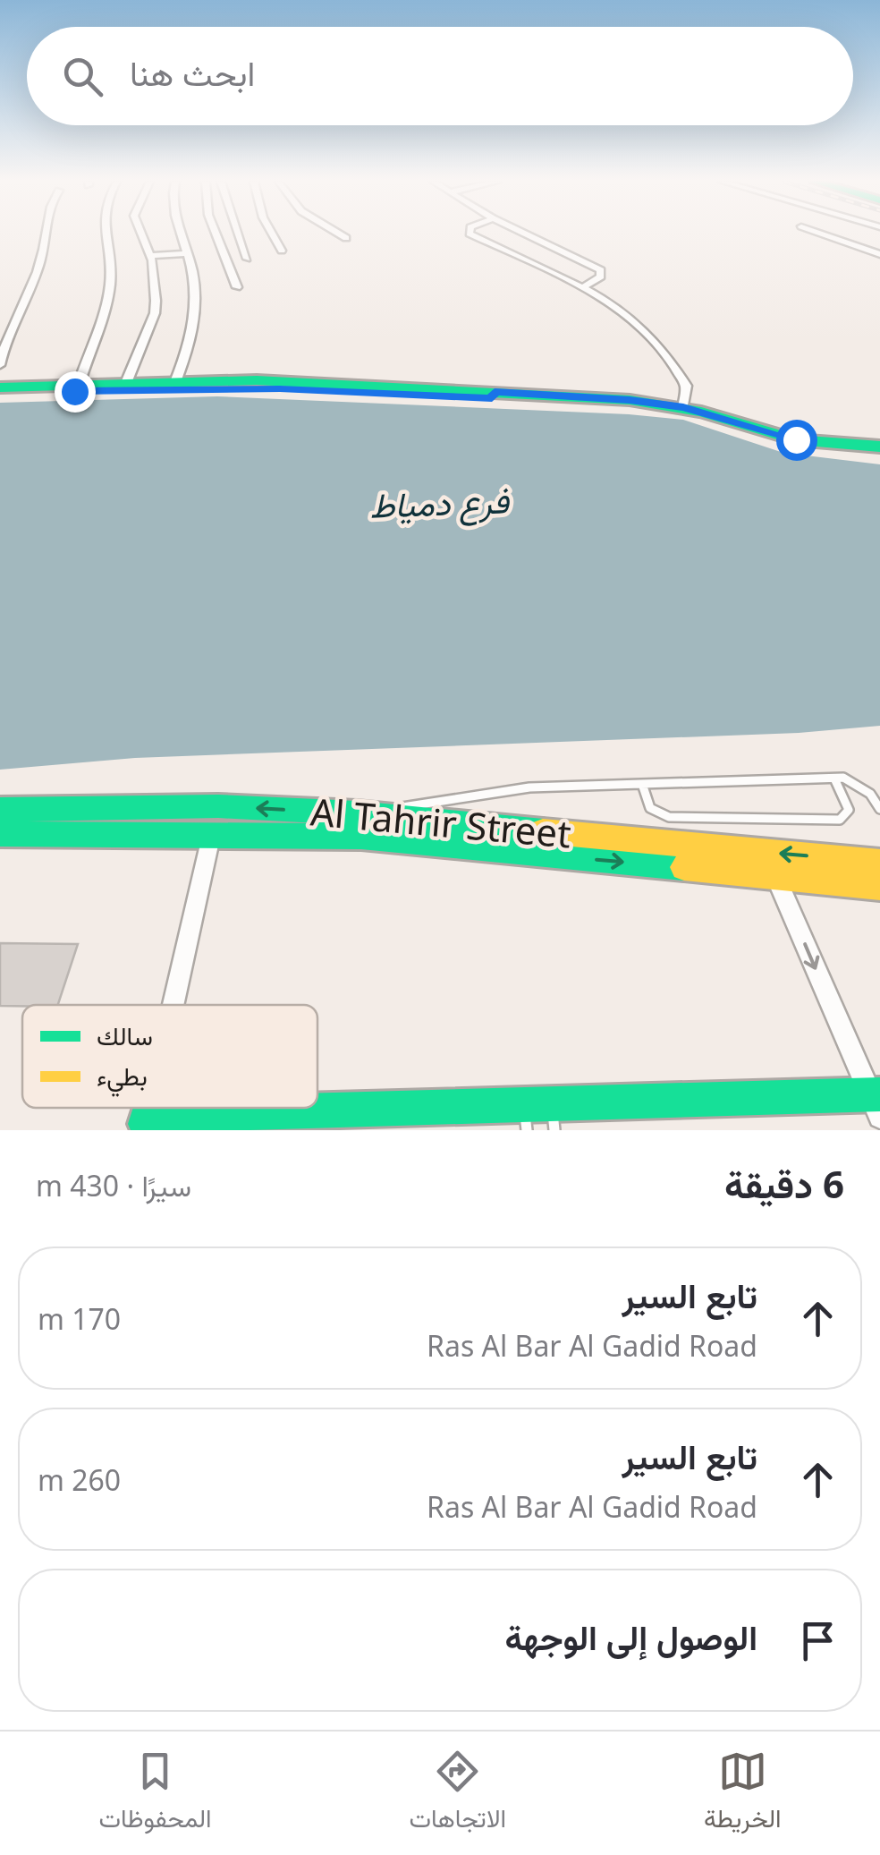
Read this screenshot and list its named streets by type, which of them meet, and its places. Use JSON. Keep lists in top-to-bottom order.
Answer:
{
  "streets": {
    "main road": ["Al Tahrir Street"]
  },
  "water": ["فرع دمياط"],
  "legend": ["سالك", "بطيء"],
  "page": {
    "search": "ابحث هنا",
    "heading": ["6 دقيقة", "سيرًا · 430 m"],
    "list": [
      ["تابع السير", "Ras Al Bar Al Gadid Road", "170 m"],
      ["تابع السير", "Ras Al Bar Al Gadid Road", "260 m"],
      "الوصول إلى الوجهة"
    ],
    "nav": ["الخريطة", "الاتجاهات", "المحفوظات"]
  }
}
